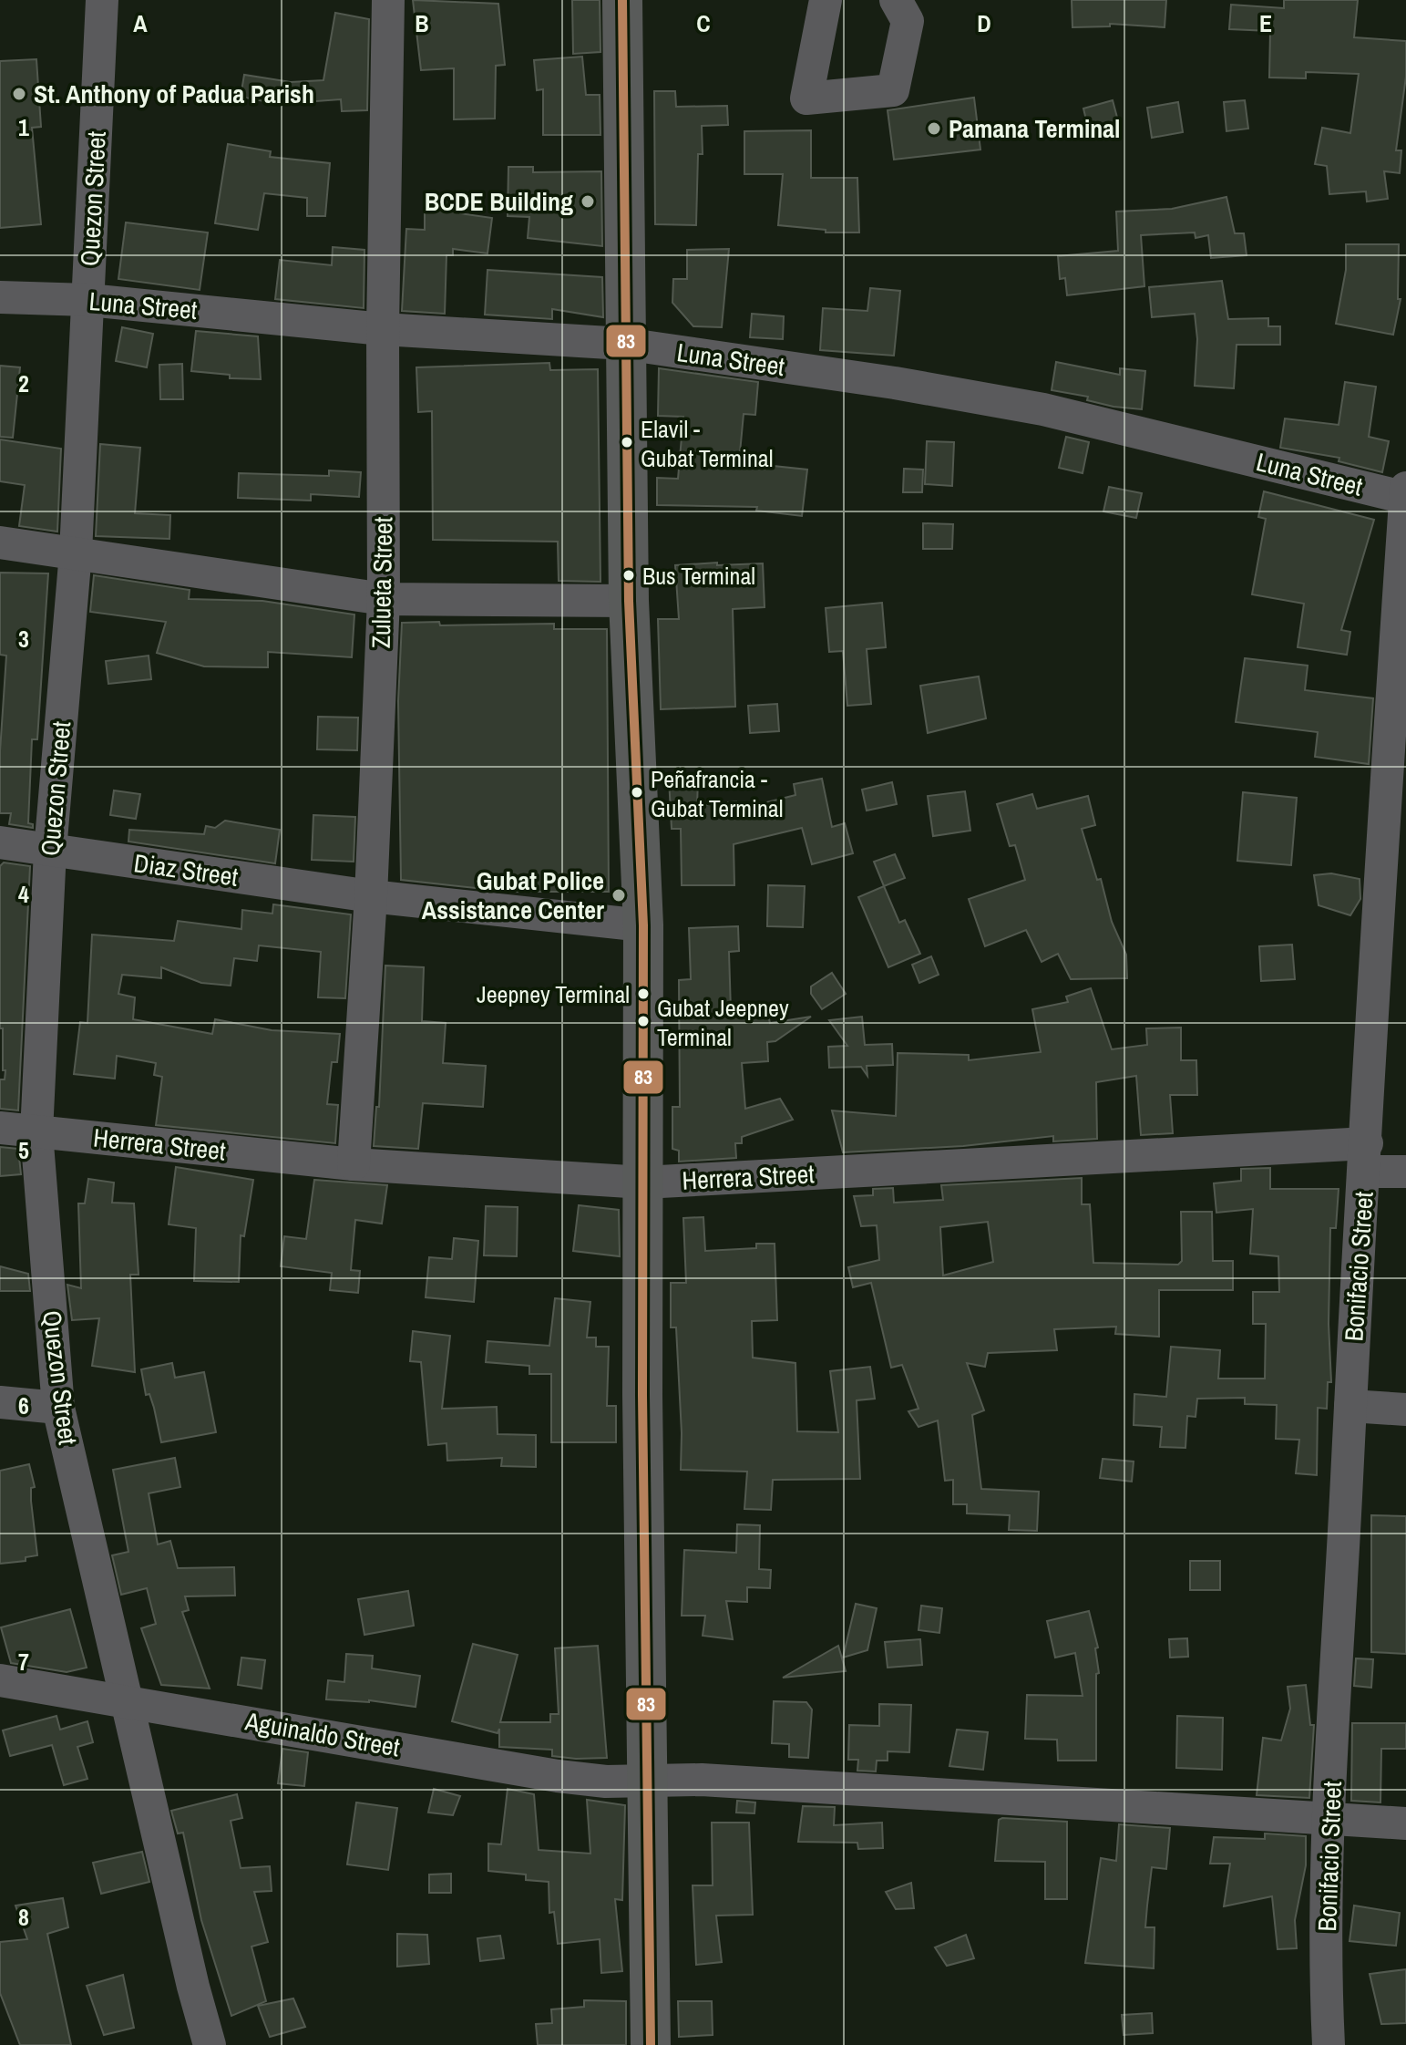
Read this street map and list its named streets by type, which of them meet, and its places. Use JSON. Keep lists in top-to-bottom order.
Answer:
{
  "streets": {
    "street": [
      "Quezon Street",
      "Luna Street",
      "Zulueta Street",
      "Diaz Street",
      "Herrera Street",
      "Bonifacio Street",
      "Aguinaldo Street"
    ]
  },
  "crossings": [
    ["Quezon Street", "Luna Street"],
    ["Quezon Street", "Diaz Street"],
    ["Quezon Street", "Herrera Street"],
    ["Quezon Street", "Aguinaldo Street"],
    ["Luna Street", "Zulueta Street"],
    ["Luna Street", "Bonifacio Street"],
    ["Zulueta Street", "Diaz Street"],
    ["Zulueta Street", "Herrera Street"],
    ["Herrera Street", "Bonifacio Street"],
    ["Bonifacio Street", "Aguinaldo Street"]
  ],
  "places": [
    "St. Anthony of Padua Parish",
    "Pamana Terminal",
    "BCDE Building",
    "Elavil - Gubat Terminal",
    "Bus Terminal",
    "Peñafrancia - Gubat Terminal",
    "Gubat Police Assistance Center",
    "Jeepney Terminal",
    "Gubat Jeepney Terminal"
  ],
  "lines": ["transit line 83"],
  "grid": {
    "columns": [
      "A",
      "B",
      "C",
      "D",
      "E"
    ],
    "rows": [
      "1",
      "2",
      "3",
      "4",
      "5",
      "6",
      "7",
      "8"
    ]
  }
}
